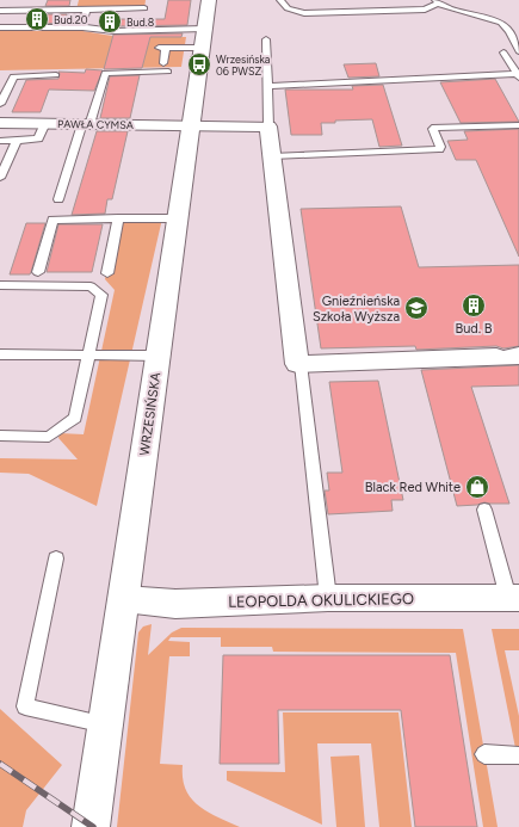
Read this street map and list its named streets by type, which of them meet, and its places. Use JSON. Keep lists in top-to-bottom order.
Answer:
{
  "streets": {
    "street": ["PAWŁA CYMSA", "WRZESIŃSKA", "LEOPOLDA OKULICKIEGO"]
  },
  "crossings": [
    ["PAWŁA CYMSA", "WRZESIŃSKA"],
    ["WRZESIŃSKA", "LEOPOLDA OKULICKIEGO"]
  ],
  "places": {
    "building": ["Bud.20", "Bud.8", "Bud. B"],
    "bus stop": ["Wrzesińska 06 PWSZ"],
    "school or university": ["Gnieźnieńska Szkoła Wyższa"],
    "shop": ["Black Red White"]
  }
}
